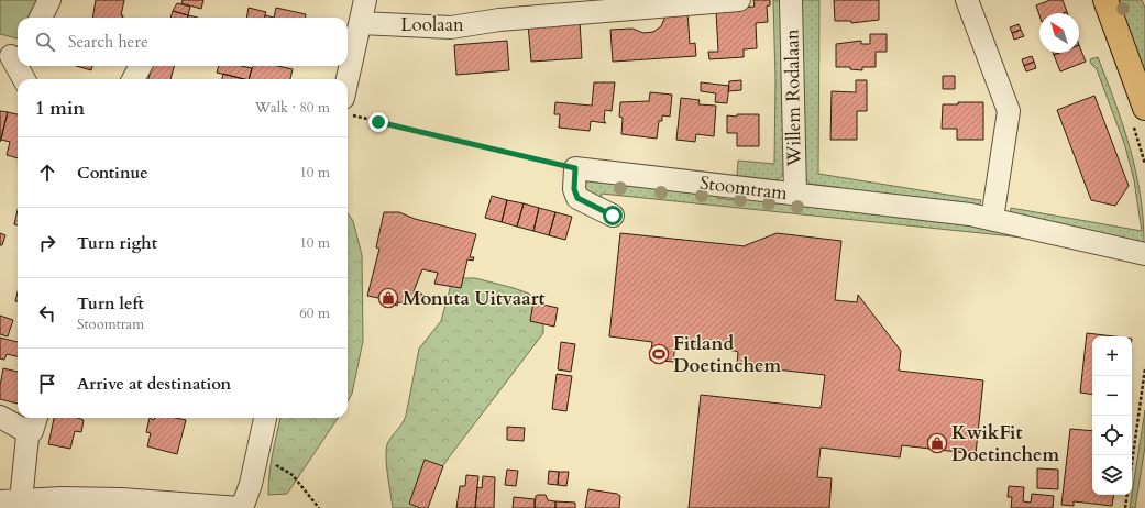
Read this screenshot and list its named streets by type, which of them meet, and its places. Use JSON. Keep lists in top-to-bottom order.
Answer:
{
  "streets": {
    "street": ["Loolaan", "Willem Rodalaan", "Stoomtram"]
  },
  "crossings": [
    ["Willem Rodalaan", "Stoomtram"]
  ],
  "places": {
    "shop": ["Monuta Uitvaart", "KwikFit Doetinchem"],
    "sports": ["Fitland Doetinchem"]
  },
  "north": "top left",
  "page": {
    "search": "Search here",
    "heading": ["1 min", "Walk · 80 m"],
    "list": [
      ["Continue", "10 m"],
      ["Turn right", "10 m"],
      ["Turn left", "Stoomtram", "60 m"],
      "Arrive at destination"
    ],
    "map_buttons": ["+", "−"]
  }
}
